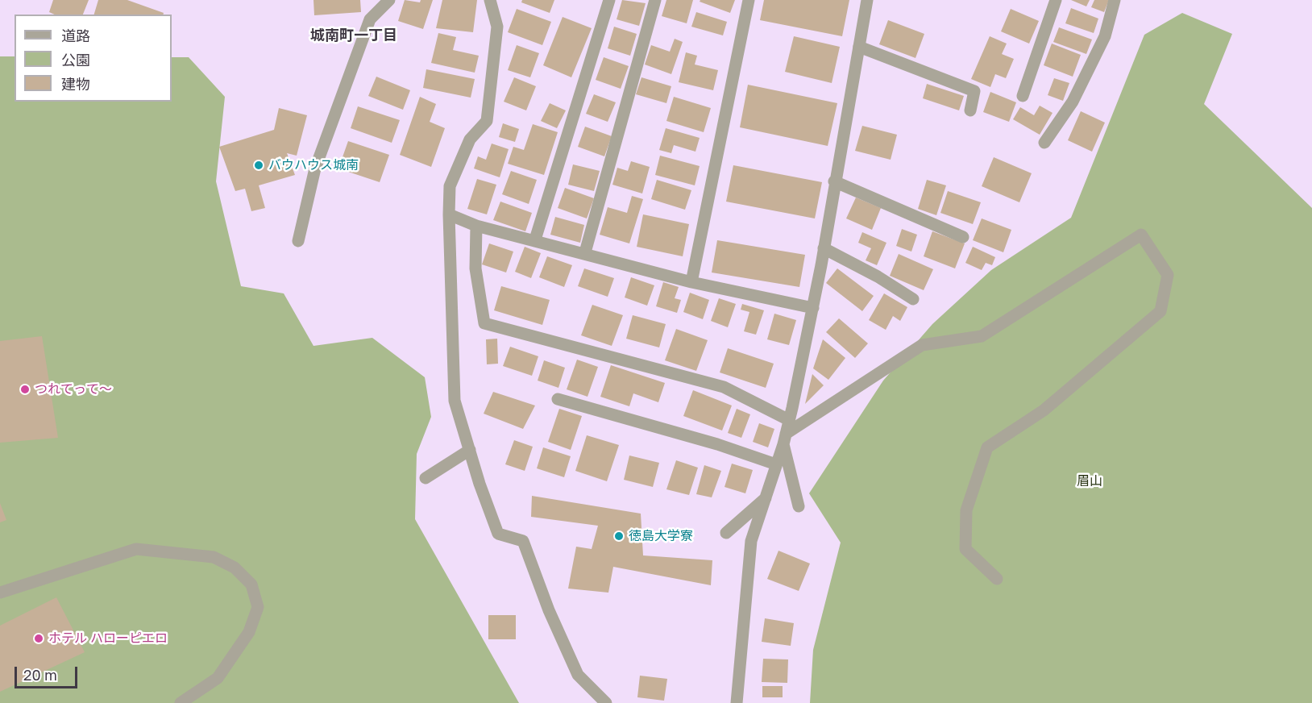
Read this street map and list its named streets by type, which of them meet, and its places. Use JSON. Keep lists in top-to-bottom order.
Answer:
{
  "districts": ["城南町一丁目"],
  "parks": ["眉山"],
  "places": [
    "バウハウス城南",
    "つれてって～",
    "徳島大学寮",
    "ホテル ハローピエロ"
  ],
  "legend": ["道路", "公園", "建物"],
  "scale_bar": "20 m"
}
